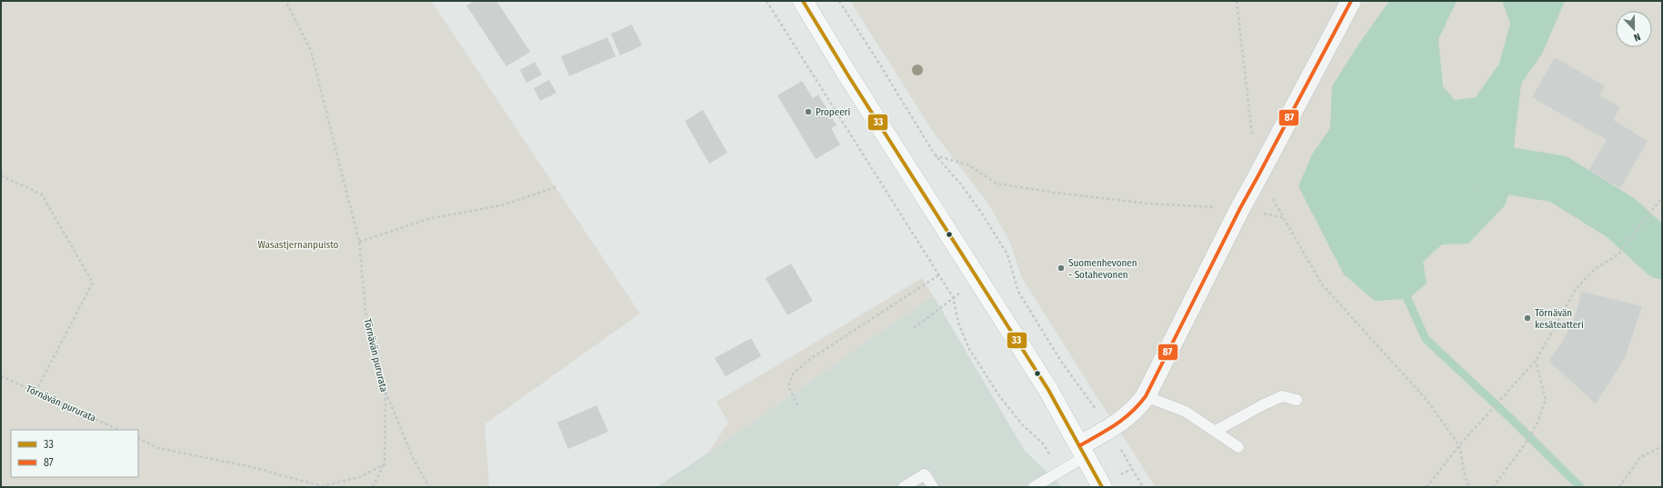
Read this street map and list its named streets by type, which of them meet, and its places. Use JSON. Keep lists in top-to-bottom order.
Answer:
{
  "streets": {
    "path": ["Törnävän pururata"]
  },
  "parks": ["Wasastjernanpuisto"],
  "places": ["Propeeri", "Suomenhevonen - Sotahevonen", "Törnävän kesäteatteri"],
  "lines": ["transit line 33", "transit line 87"],
  "legend": ["33", "87"],
  "north": "bottom"
}
